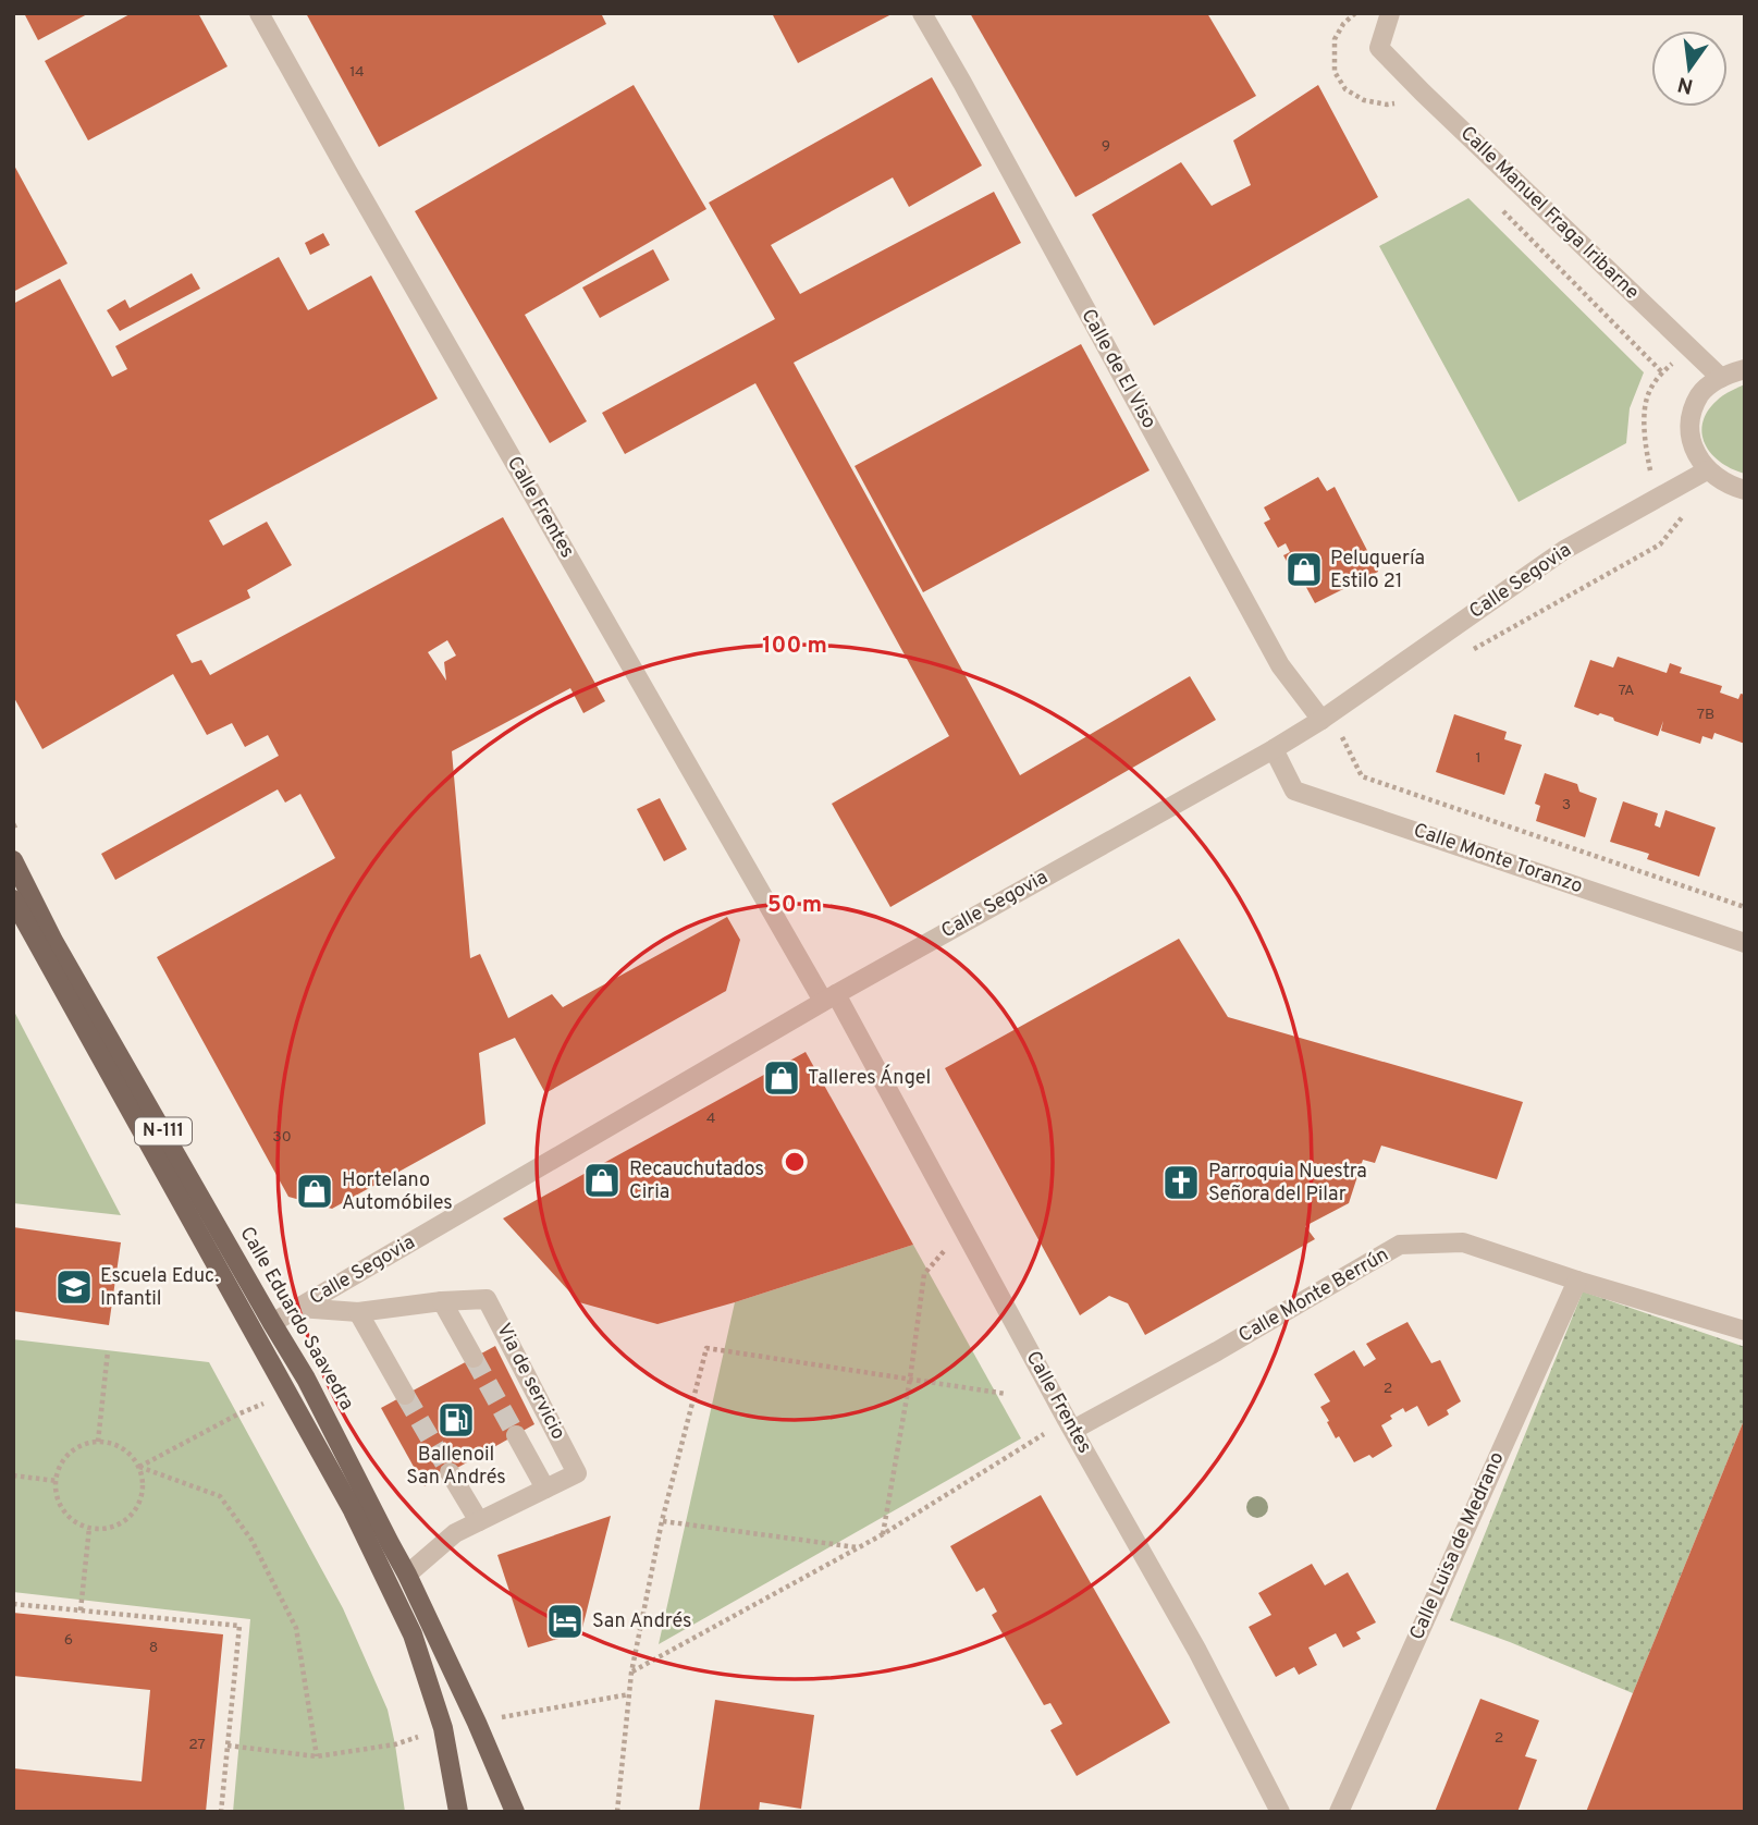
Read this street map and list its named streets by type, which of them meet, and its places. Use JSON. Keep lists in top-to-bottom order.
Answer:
{
  "streets": {
    "main road": ["N-111", "Calle Eduardo Saavedra"],
    "street": [
      "Calle Manuel Fraga Iribarne",
      "Calle de El Viso",
      "Calle Frentes",
      "Calle Segovia",
      "Calle Monte Toranzo",
      "Calle Monte Berrún",
      "Via de servicio",
      "Calle Luisa de Medrano"
    ]
  },
  "crossings": [
    ["Calle de El Viso", "Calle Segovia"],
    ["Calle Frentes", "Calle Segovia"],
    ["Calle Frentes", "Calle Monte Berrún"],
    ["Calle Segovia", "Calle Monte Toranzo"],
    ["Calle Segovia", "Calle Eduardo Saavedra"],
    ["Calle Segovia", "Via de servicio"],
    ["Calle Monte Berrún", "Calle Luisa de Medrano"],
    ["Calle Eduardo Saavedra", "Via de servicio"]
  ],
  "places": {
    "shop": [
      "Peluquería Estilo 21",
      "Talleres Ángel",
      "Recauchutados Ciria",
      "Hortelano Automóbiles"
    ],
    "church": ["Parroquia Nuestra Señora del Pilar"],
    "school or university": ["Escuela Educ. Infantil"],
    "fuel station": ["Ballenoil San Andrés"],
    "hotel": ["San Andrés"]
  },
  "house_numbers": [
    "14",
    "9",
    "7A",
    "7B",
    "1",
    "3",
    "4",
    "30",
    "2",
    "6",
    "8",
    "2",
    "27"
  ],
  "north": "bottom",
  "rings": ["100 m", "50 m"]
}
